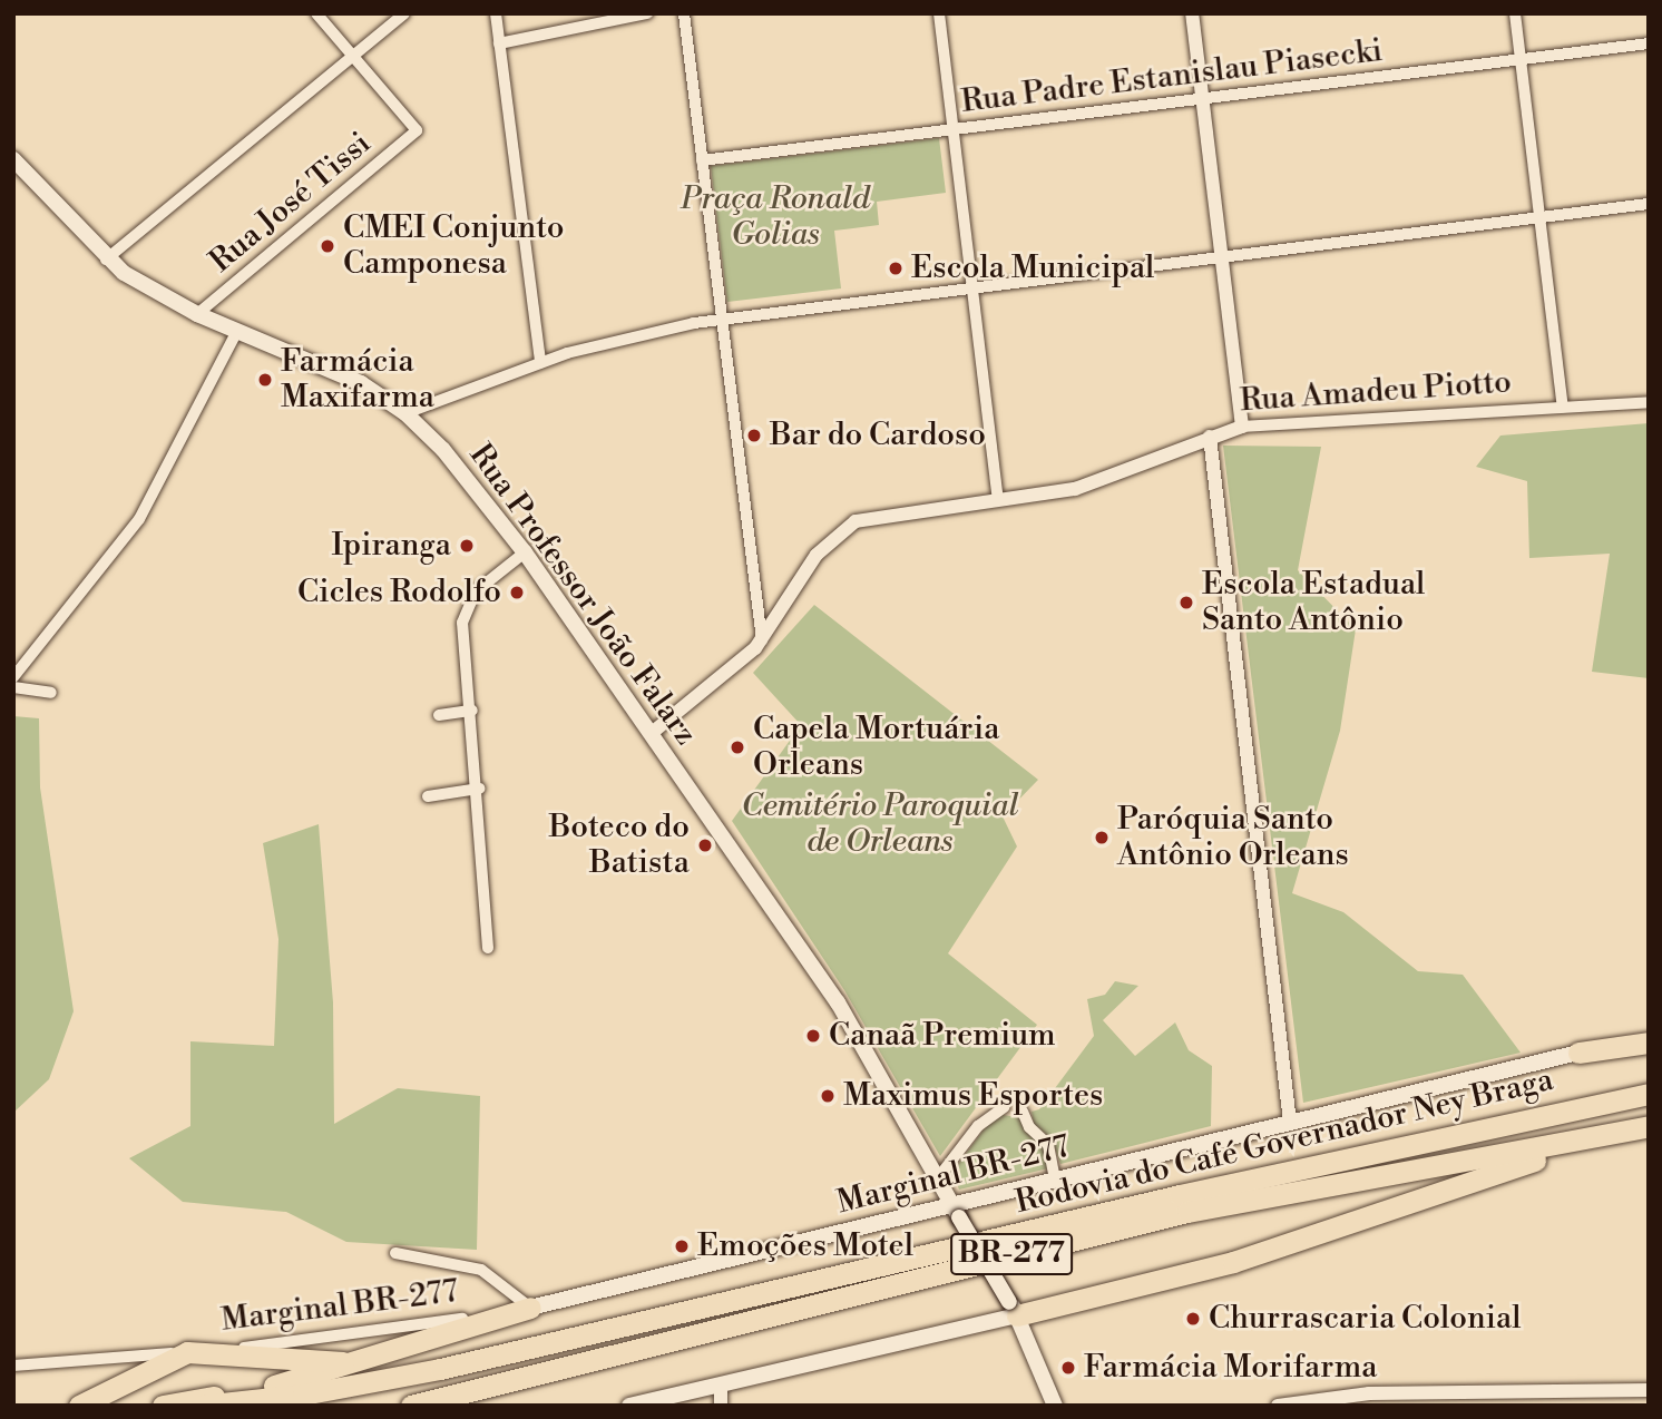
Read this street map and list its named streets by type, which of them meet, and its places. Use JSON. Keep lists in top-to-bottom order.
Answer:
{
  "streets": {
    "highway": ["Rodovia do Café Governador Ney Braga", "BR-277"],
    "main road": ["Rua Professor João Falarz", "Marginal BR-277"],
    "street": ["Rua Padre Estanislau Piasecki", "Rua José Tissi", "Rua Amadeu Piotto"]
  },
  "crossings": [
    ["Rua José Tissi", "Rua Professor João Falarz"],
    ["Rua Amadeu Piotto", "Rua Professor João Falarz"],
    ["Rua Professor João Falarz", "Marginal BR-277"]
  ],
  "parks": ["Praça Ronald Golias", "Cemitério Paroquial de Orleans"],
  "places": [
    "CMEI Conjunto Camponesa",
    "Escola Municipal",
    "Farmácia Maxifarma",
    "Bar do Cardoso",
    "Ipiranga",
    "Cicles Rodolfo",
    "Escola Estadual Santo Antônio",
    "Capela Mortuária Orleans",
    "Paróquia Santo Antônio Orleans",
    "Boteco do Batista",
    "Canaã Premium",
    "Maximus Esportes",
    "Emoções Motel",
    "Churrascaria Colonial",
    "Farmácia Morifarma"
  ]
}
